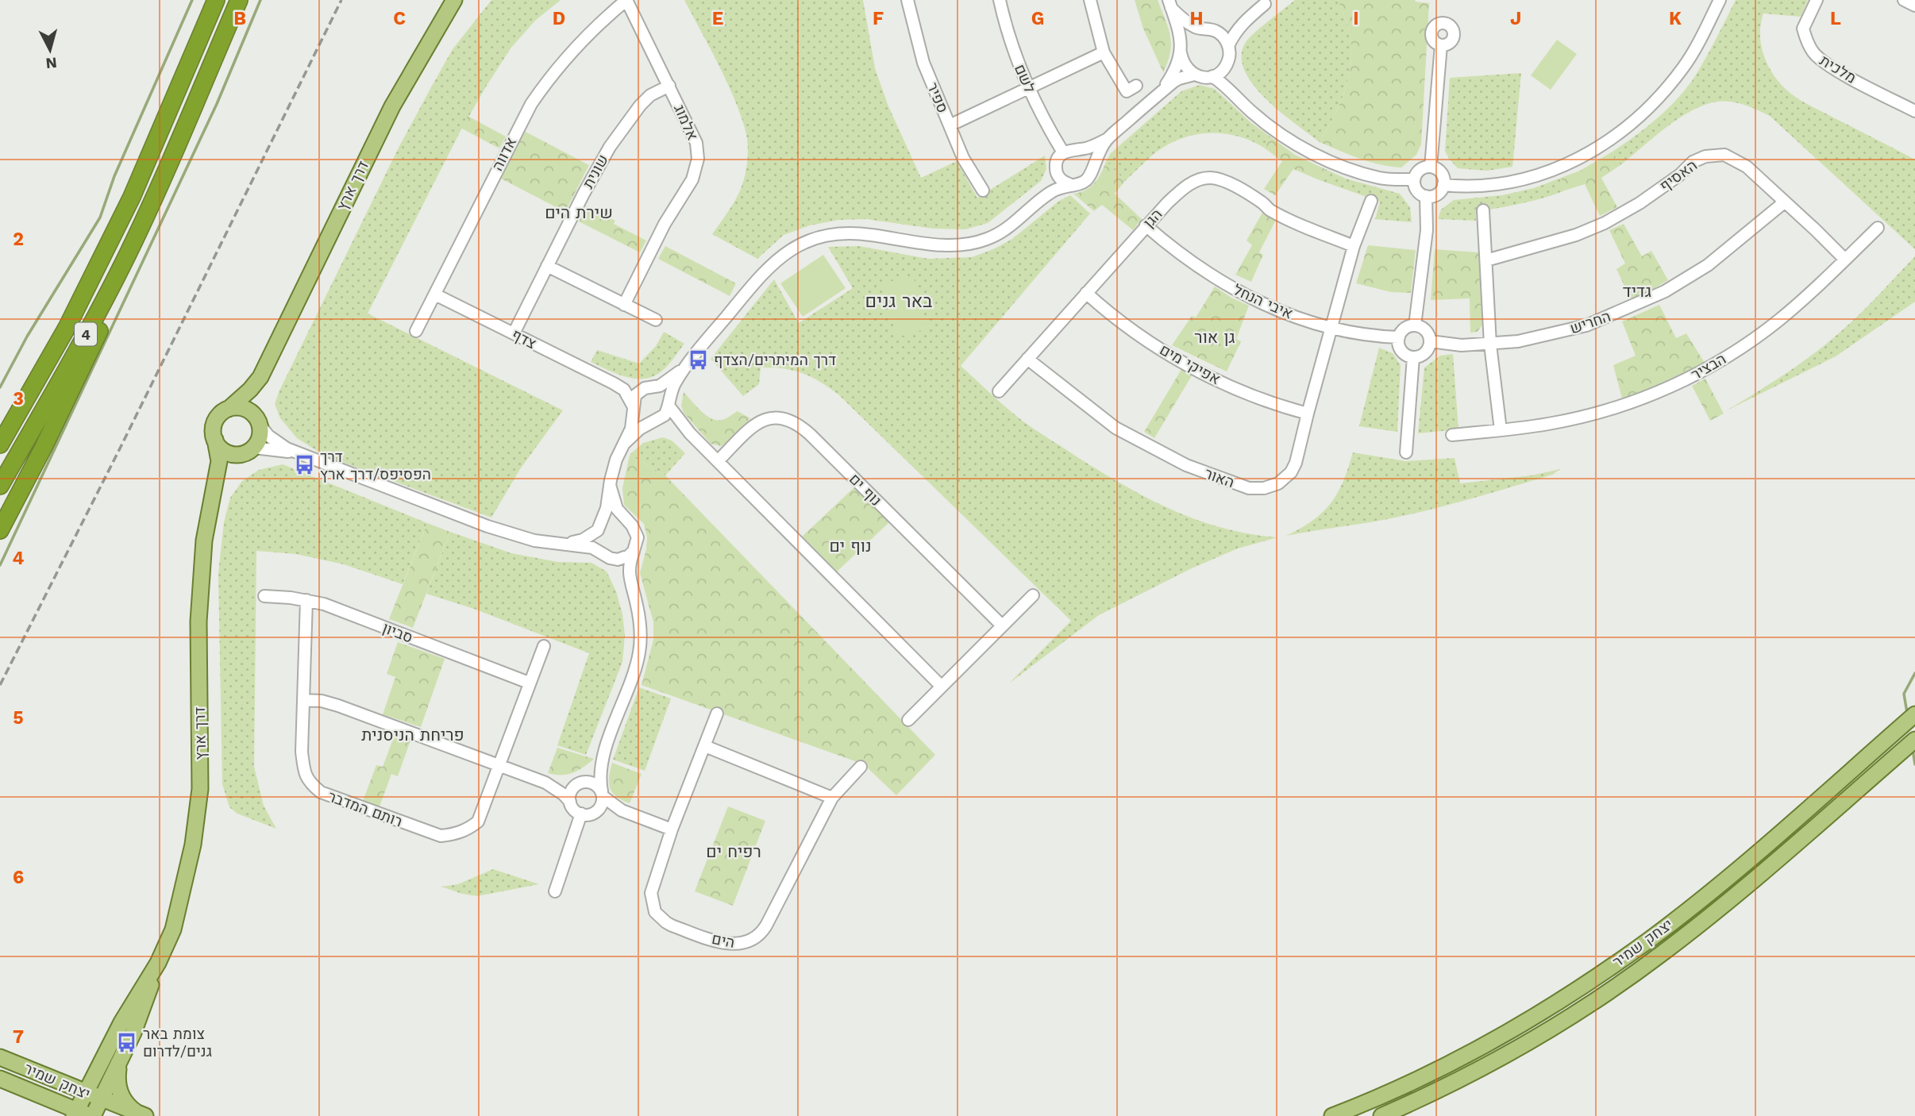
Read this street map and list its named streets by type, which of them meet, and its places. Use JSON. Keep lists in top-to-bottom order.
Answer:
{
  "streets": {
    "highway": ["4"],
    "main road": ["דרך ארץ", "יצחק שמיר"],
    "street": [
      "מלכית",
      "לשם",
      "ספיר",
      "אלמוג",
      "אדווה",
      "שונית",
      "האסיף",
      "הגן",
      "איבי הנחל",
      "החריש",
      "צדף",
      "אפיקי מים",
      "הבציר",
      "האור",
      "נוף ים",
      "סביון",
      "רותם המדבר",
      "הים"
    ]
  },
  "crossings": [
    ["אלמוג", "אדווה"],
    ["אלמוג", "שונית"],
    ["אדווה", "צדף"],
    ["שונית", "צדף"],
    ["האסיף", "החריש"],
    ["האסיף", "הבציר"],
    ["דרך ארץ", "יצחק שמיר"],
    ["הגן", "איבי הנחל"],
    ["הגן", "אפיקי מים"],
    ["הגן", "האור"],
    ["איבי הנחל", "החריש"],
    ["איבי הנחל", "האור"],
    ["אפיקי מים", "האור"],
    ["סביון", "רותם המדבר"]
  ],
  "districts": [
    "שירת הים",
    "גדיד",
    "באר גנים",
    "גן אור",
    "נוף ים",
    "פריחת הניסנית",
    "רפיח ים"
  ],
  "places": {
    "bus stop": ["דרך המיתרים/הצדף", "דרך הפסיפס/דרך ארץ", "צומת באר גנים/לדרום"]
  },
  "north": "bottom",
  "grid": {
    "columns": [
      "B",
      "C",
      "D",
      "E",
      "F",
      "G",
      "H",
      "I",
      "J",
      "K",
      "L"
    ],
    "rows": [
      "2",
      "3",
      "4",
      "5",
      "6",
      "7"
    ]
  }
}
